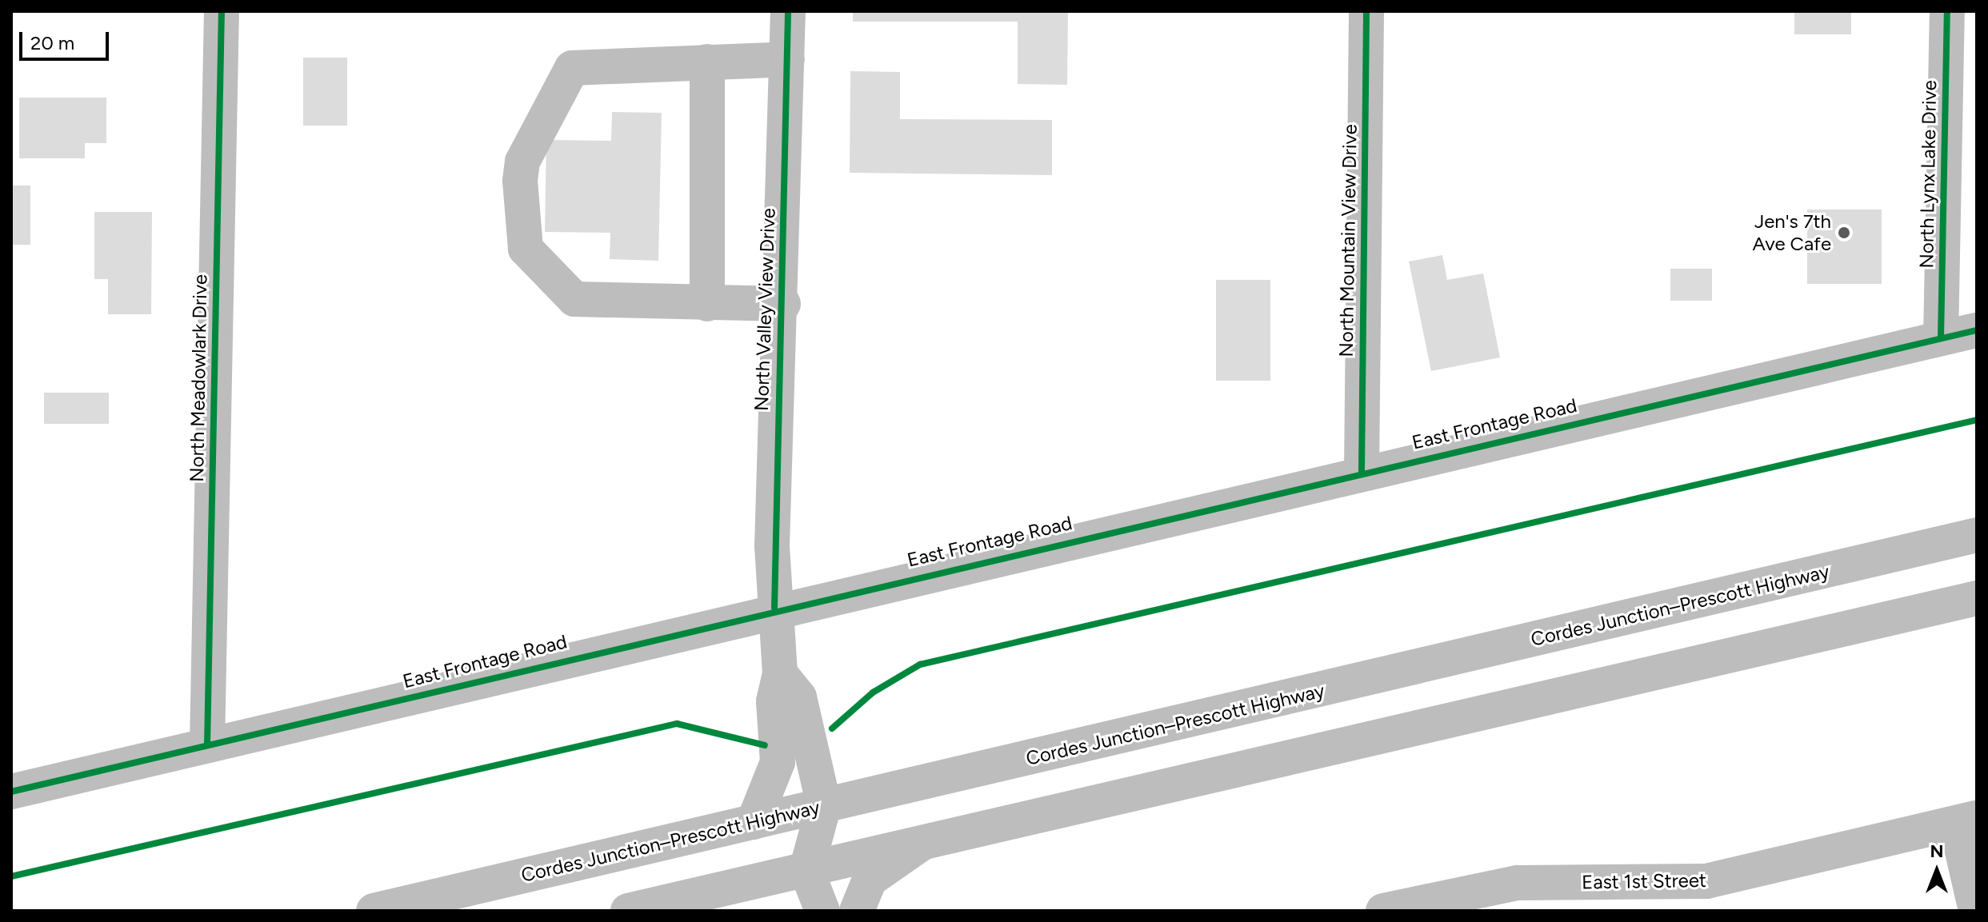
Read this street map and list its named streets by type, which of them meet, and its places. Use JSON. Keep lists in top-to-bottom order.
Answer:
{
  "streets": {
    "street": [
      "North Lynx Lake Drive",
      "North Mountain View Drive",
      "North Valley View Drive",
      "North Meadowlark Drive",
      "East Frontage Road",
      "Cordes Junction–Prescott Highway",
      "East 1st Street"
    ]
  },
  "crossings": [
    ["North Lynx Lake Drive", "East Frontage Road"],
    ["North Mountain View Drive", "East Frontage Road"],
    ["North Valley View Drive", "East Frontage Road"],
    ["North Valley View Drive", "Cordes Junction–Prescott Highway"],
    ["North Meadowlark Drive", "East Frontage Road"]
  ],
  "places": ["Jen's 7th Ave Cafe"],
  "scale_bar": "20 m",
  "north": "top"
}
